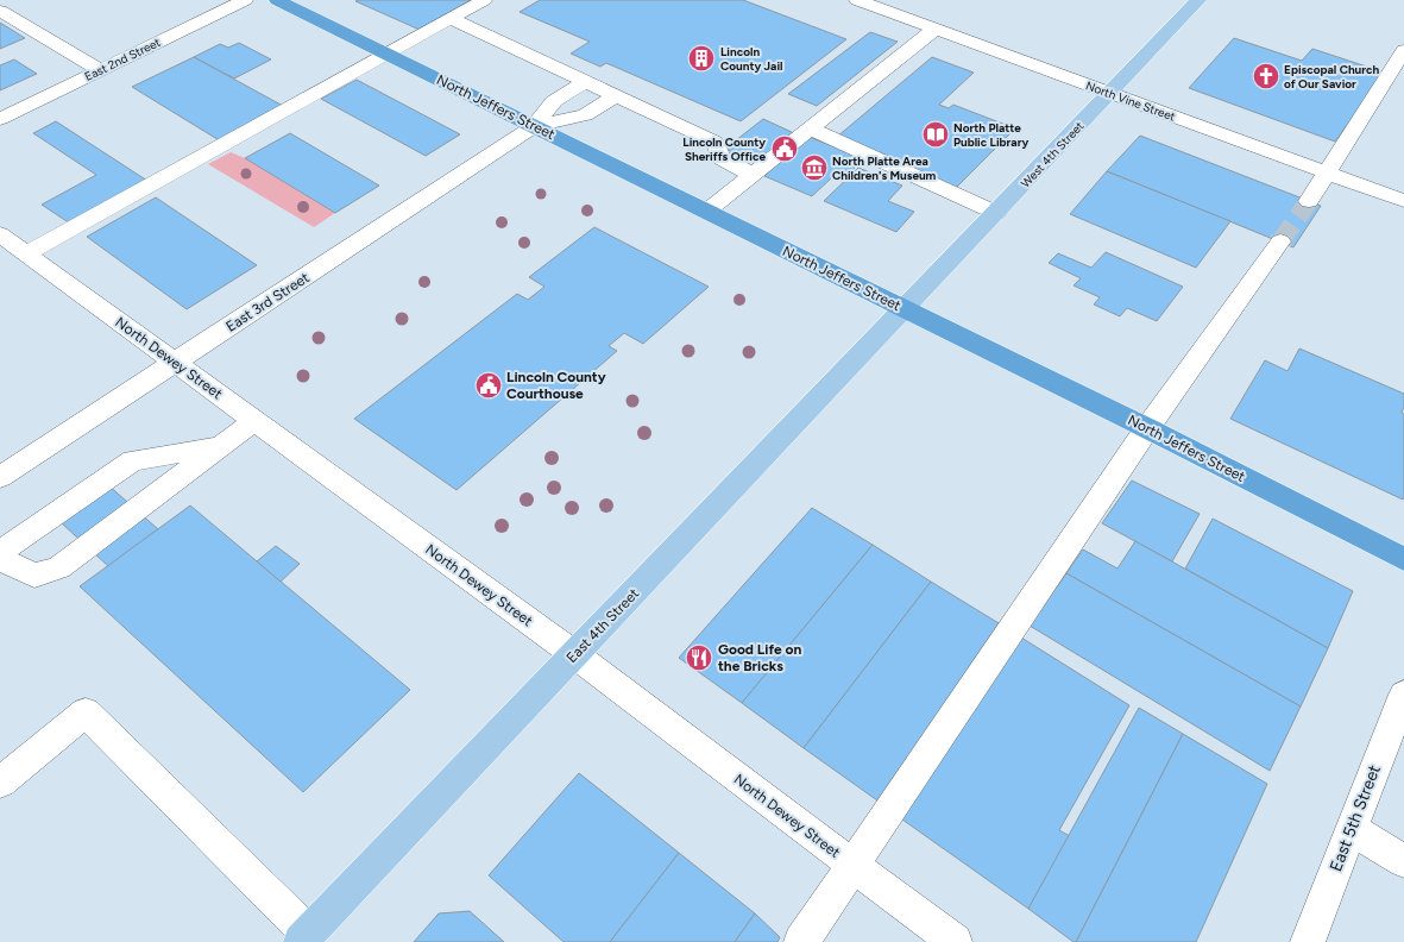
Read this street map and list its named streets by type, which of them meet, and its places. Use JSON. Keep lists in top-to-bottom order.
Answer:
{
  "streets": {
    "highway": ["North Jeffers Street"],
    "main road": ["West 4th Street", "East 4th Street"],
    "street": [
      "East 2nd Street",
      "North Vine Street",
      "East 3rd Street",
      "North Dewey Street",
      "East 5th Street"
    ]
  },
  "crossings": [
    ["North Vine Street", "West 4th Street"],
    ["North Jeffers Street", "West 4th Street"],
    ["North Jeffers Street", "East 3rd Street"],
    ["North Jeffers Street", "East 4th Street"],
    ["West 4th Street", "East 4th Street"],
    ["East 3rd Street", "North Dewey Street"],
    ["North Dewey Street", "East 4th Street"]
  ],
  "places": {
    "building": ["Lincoln County Jail"],
    "church": ["Episcopal Church of Our Savior"],
    "library": ["North Platte Public Library"],
    "public building": ["Lincoln County Sheriffs Office", "Lincoln County Courthouse"],
    "museum": ["North Platte Area Children's Museum"],
    "restaurant": ["Good Life on the Bricks"]
  }
}
